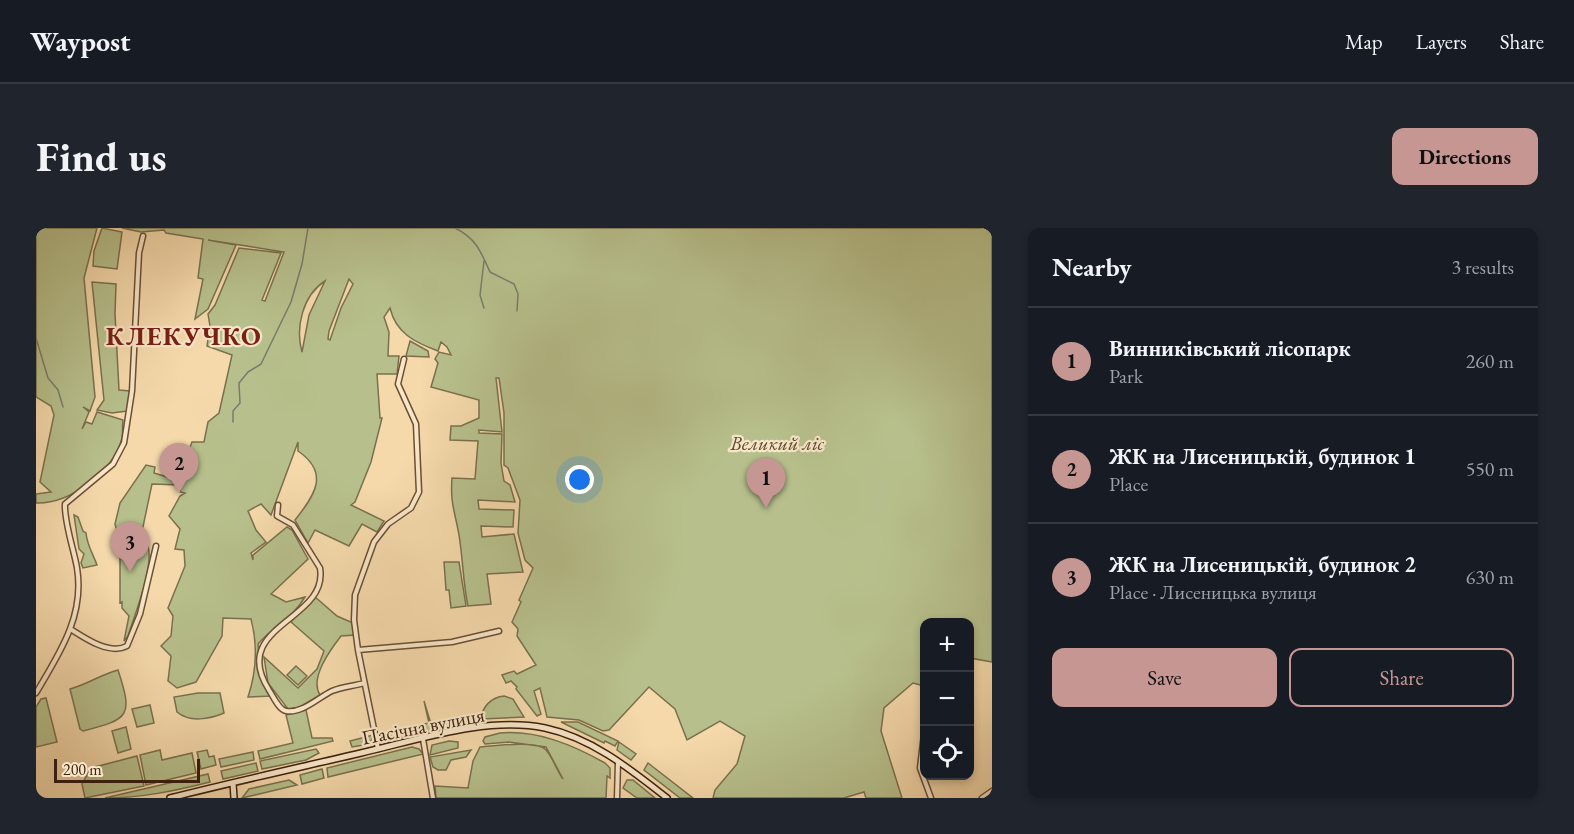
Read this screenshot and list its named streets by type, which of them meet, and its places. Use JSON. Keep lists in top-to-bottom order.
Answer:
{
  "streets": {
    "main road": ["Пасічна вулиця"]
  },
  "districts": ["КЛЕКУЧКО"],
  "parks": ["Великий ліс"],
  "scale_bar": "200 m",
  "page": {
    "header": "Waypost",
    "nav": ["Map", "Layers", "Share"],
    "buttons": [
      "Directions",
      ["Save", "Share"]
    ],
    "title": "Find us",
    "heading": ["Nearby", "3 results"],
    "list": [
      {
        "mark": "1",
        "name": "Винниківський лісопарк",
        "note": "Park",
        "value": "260 m"
      },
      {
        "mark": "2",
        "name": "ЖК на Лисеницькій, будинок 1",
        "note": "Place",
        "value": "550 m"
      },
      {
        "mark": "3",
        "name": "ЖК на Лисеницькій, будинок 2",
        "note": "Place · Лисеницька вулиця",
        "value": "630 m"
      }
    ],
    "pins": ["2", "1", "3"],
    "map_buttons": ["+", "−"],
    "scale": "200 m"
  }
}
